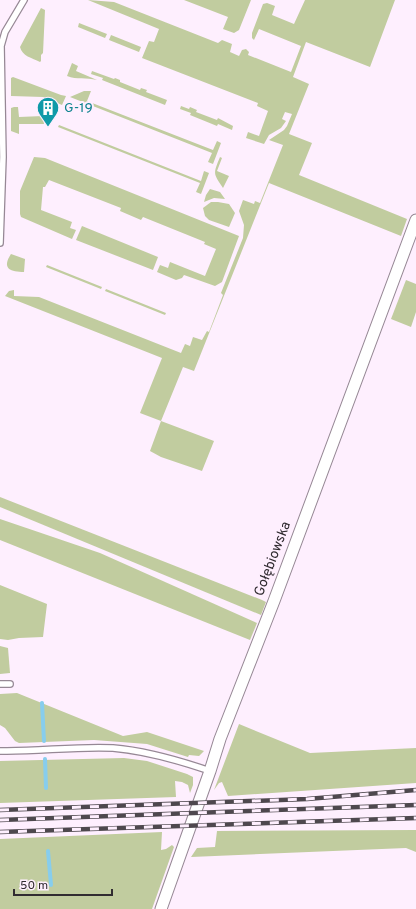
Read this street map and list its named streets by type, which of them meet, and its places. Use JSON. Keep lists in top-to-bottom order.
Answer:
{
  "streets": {
    "street": ["Gołębiowska"]
  },
  "places": {
    "building": ["G-19"]
  },
  "scale_bar": "50 m"
}
